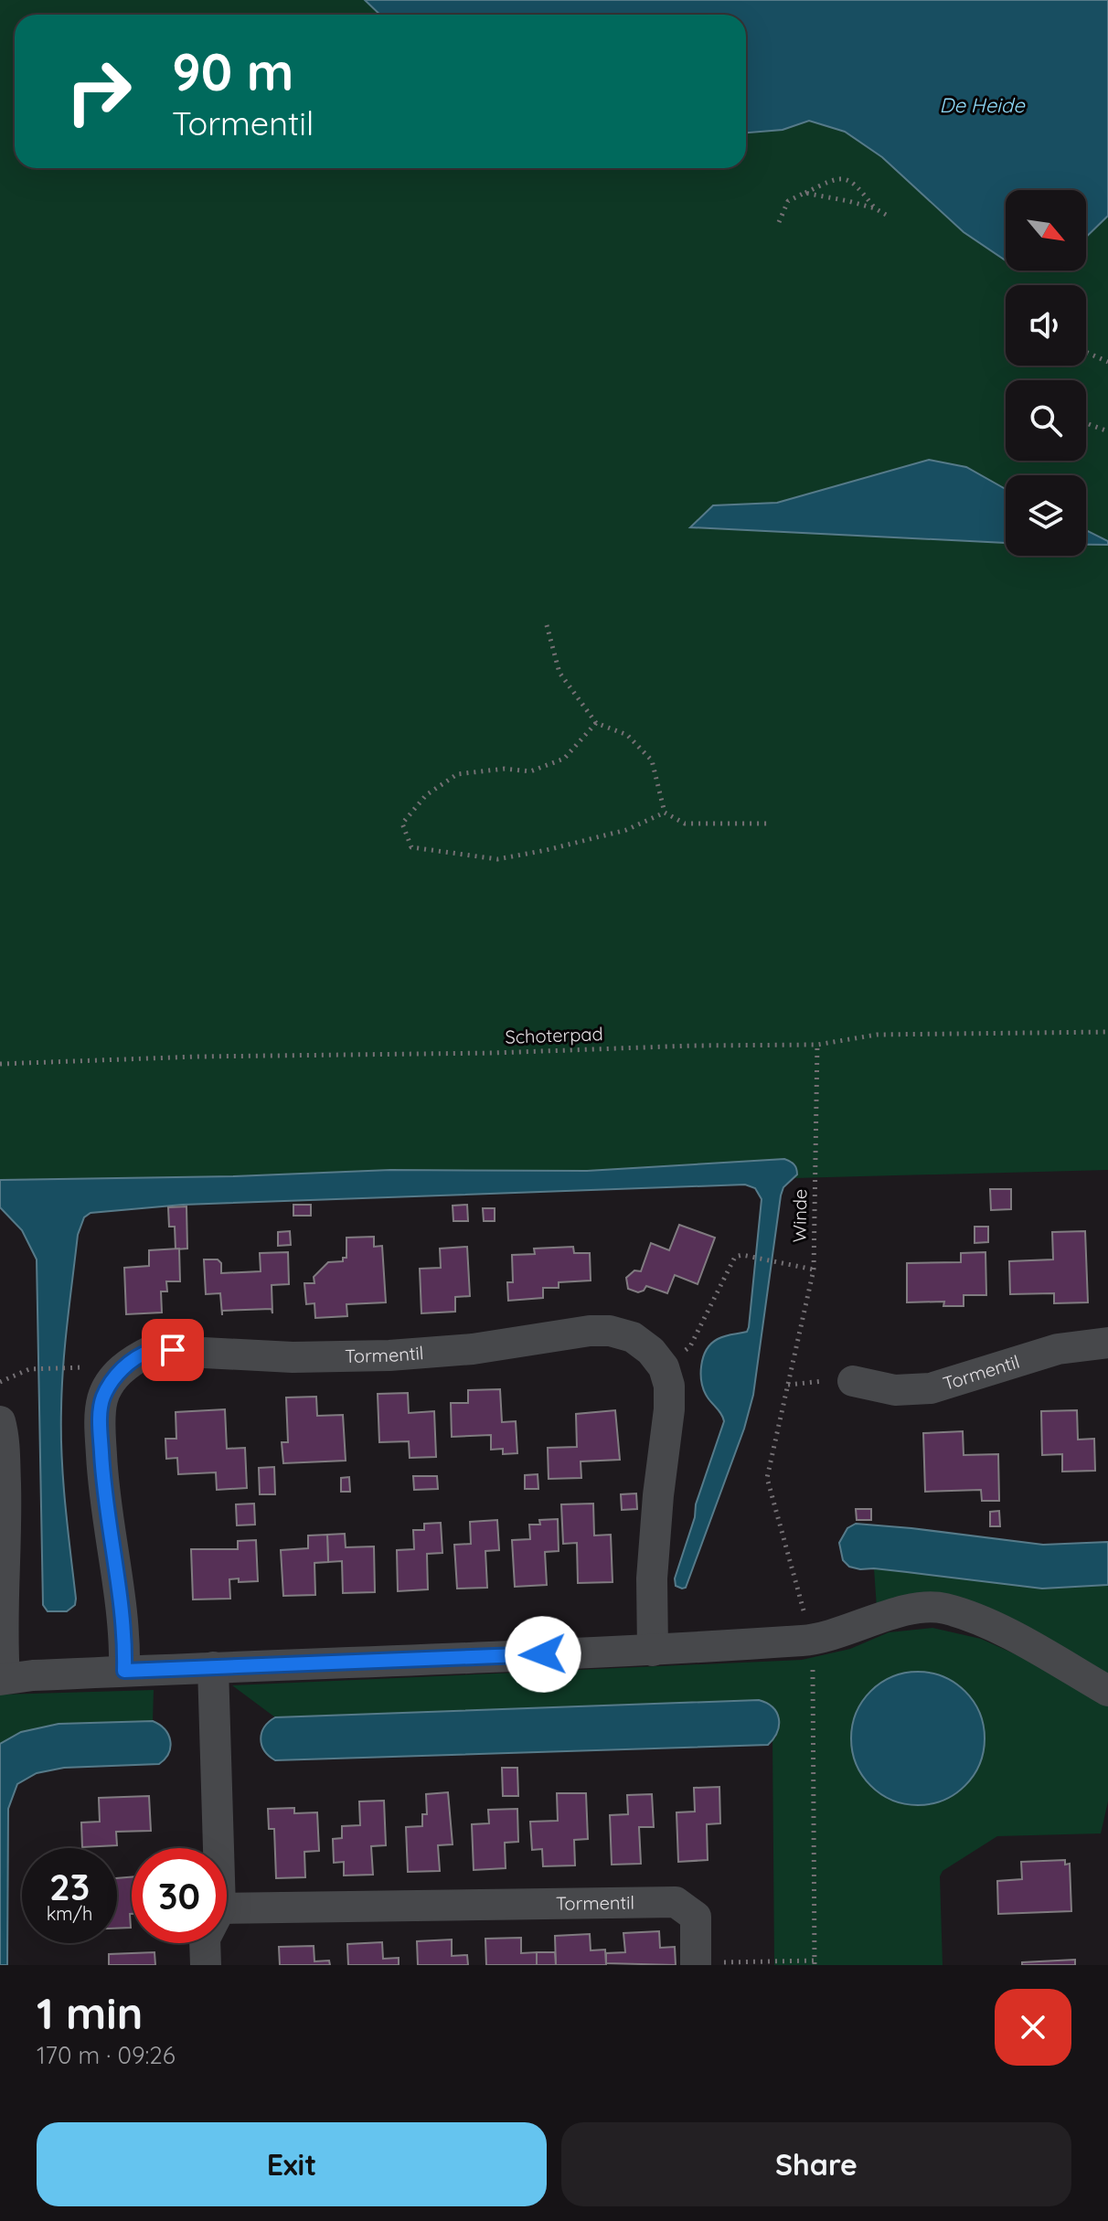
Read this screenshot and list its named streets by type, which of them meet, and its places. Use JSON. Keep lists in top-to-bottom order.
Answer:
{
  "streets": {
    "street": ["Tormentil"],
    "path": ["Schoterpad", "Winde"]
  },
  "crossings": [
    ["Schoterpad", "Winde"]
  ],
  "water": ["De Heide"],
  "north": "bottom right",
  "page": {
    "turn": ["90 m", "Tormentil"],
    "speed": "23 km/h",
    "limit": "30",
    "heading": ["1 min", "170 m · 09:26"],
    "buttons": ["Exit", "Share"]
  }
}
